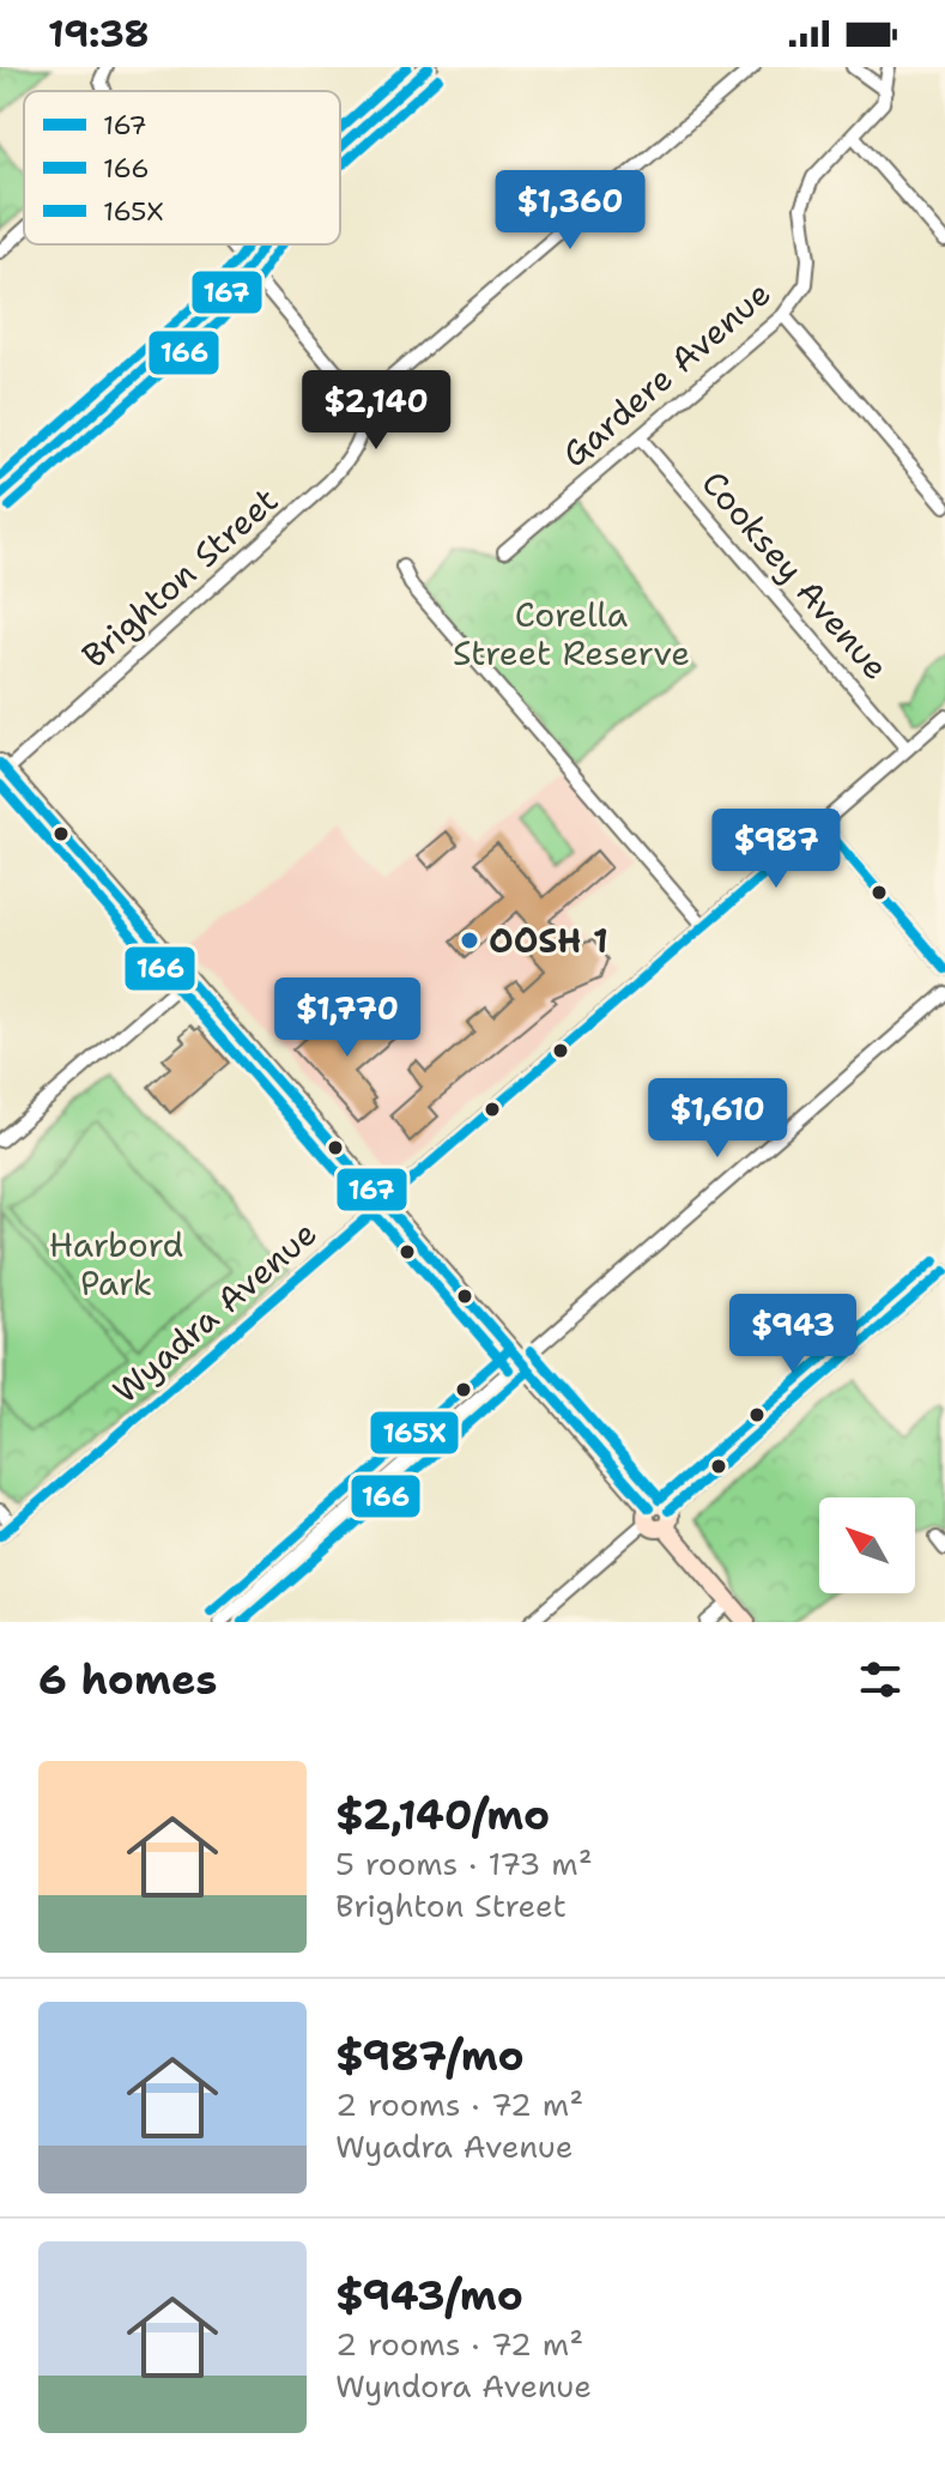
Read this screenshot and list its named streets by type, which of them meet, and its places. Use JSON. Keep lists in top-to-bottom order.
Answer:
{
  "streets": {
    "street": [
      "Gardere Avenue",
      "Cooksey Avenue",
      "Brighton Street",
      "Wyadra Avenue"
    ]
  },
  "crossings": [
    ["Gardere Avenue", "Cooksey Avenue"],
    ["Cooksey Avenue", "Wyadra Avenue"]
  ],
  "parks": ["Corella Street Reserve", "Harbord Park"],
  "places": ["OOSH 1"],
  "lines": ["transit line 167", "transit line 165X", "transit line 166"],
  "legend": ["167", "166", "165X"],
  "north": "top left",
  "page": {
    "status": "19:38",
    "price": [
      "$1,360",
      "$2,140",
      "$987",
      "$1,770",
      "$1,610",
      "$943"
    ],
    "heading": "6 homes",
    "list": [
      {
        "name": "$2,140/mo",
        "note": "5 rooms · 173 m² · Brighton Street"
      },
      {
        "name": "$987/mo",
        "note": "2 rooms · 72 m² · Wyadra Avenue"
      },
      {
        "name": "$943/mo",
        "note": "2 rooms · 72 m² · Wyndora Avenue"
      }
    ]
  }
}
